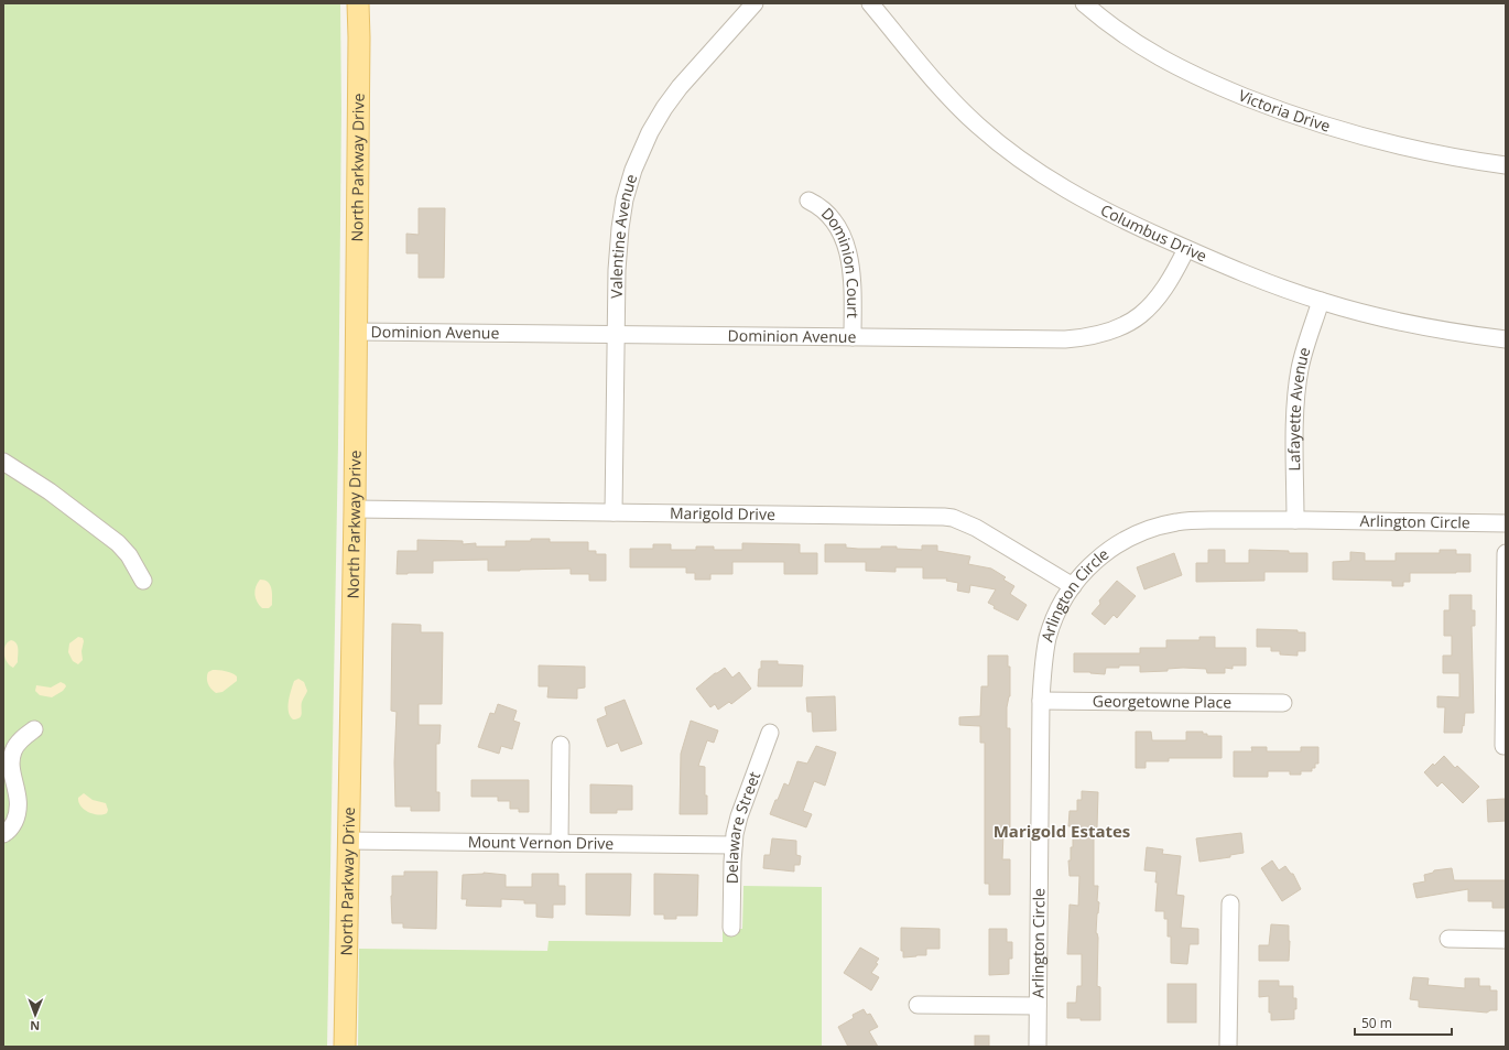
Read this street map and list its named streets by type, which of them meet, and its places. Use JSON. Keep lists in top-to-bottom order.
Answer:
{
  "streets": {
    "main road": ["North Parkway Drive"],
    "street": [
      "Victoria Drive",
      "Columbus Drive",
      "Valentine Avenue",
      "Dominion Court",
      "Dominion Avenue",
      "Lafayette Avenue",
      "Marigold Drive",
      "Arlington Circle",
      "Georgetowne Place",
      "Delaware Street",
      "Mount Vernon Drive"
    ]
  },
  "crossings": [
    ["North Parkway Drive", "Dominion Avenue"],
    ["North Parkway Drive", "Marigold Drive"],
    ["North Parkway Drive", "Mount Vernon Drive"],
    ["Columbus Drive", "Dominion Avenue"],
    ["Columbus Drive", "Lafayette Avenue"],
    ["Valentine Avenue", "Dominion Avenue"],
    ["Valentine Avenue", "Marigold Drive"],
    ["Dominion Court", "Dominion Avenue"],
    ["Lafayette Avenue", "Arlington Circle"],
    ["Marigold Drive", "Arlington Circle"],
    ["Arlington Circle", "Georgetowne Place"],
    ["Delaware Street", "Mount Vernon Drive"]
  ],
  "districts": ["Marigold Estates"],
  "scale_bar": "50 m",
  "north": "bottom"
}
